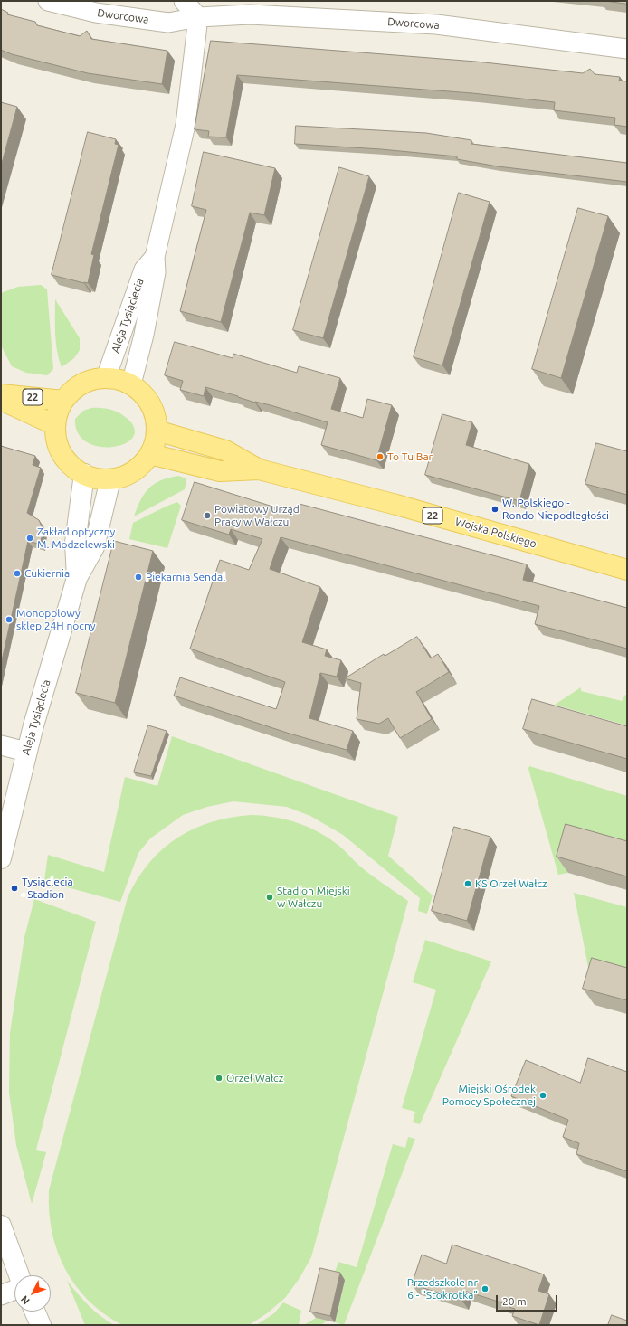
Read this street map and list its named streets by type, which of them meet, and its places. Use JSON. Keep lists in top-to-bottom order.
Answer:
{
  "streets": {
    "main road": ["22", "Wojska Polskiego"],
    "street": ["Dworcowa", "Aleja Tysiąclecia"]
  },
  "crossings": [
    ["Dworcowa", "Aleja Tysiąclecia"],
    ["Aleja Tysiąclecia", "22"],
    ["Aleja Tysiąclecia", "Wojska Polskiego"],
    ["22", "Wojska Polskiego"]
  ],
  "places": [
    "To Tu Bar",
    "W. Polskiego - Rondo Niepodległości",
    "Powiatowy Urząd Pracy w Wałczu",
    "Zakład optyczny M. Modzelewski",
    "Cukiernia",
    "Piekarnia Sendal",
    "Monopolowy sklep 24H nocny",
    "KS Orzeł Wałcz",
    "Tysiąclecia - Stadion",
    "Stadion Miejski w Wałczu",
    "Orzeł Wałcz",
    "Miejski Ośrodek Pomocy Społecznej",
    "Przedszkole nr 6 - \"Stokrotka\""
  ],
  "scale_bar": "20 m",
  "north": "bottom left"
}
